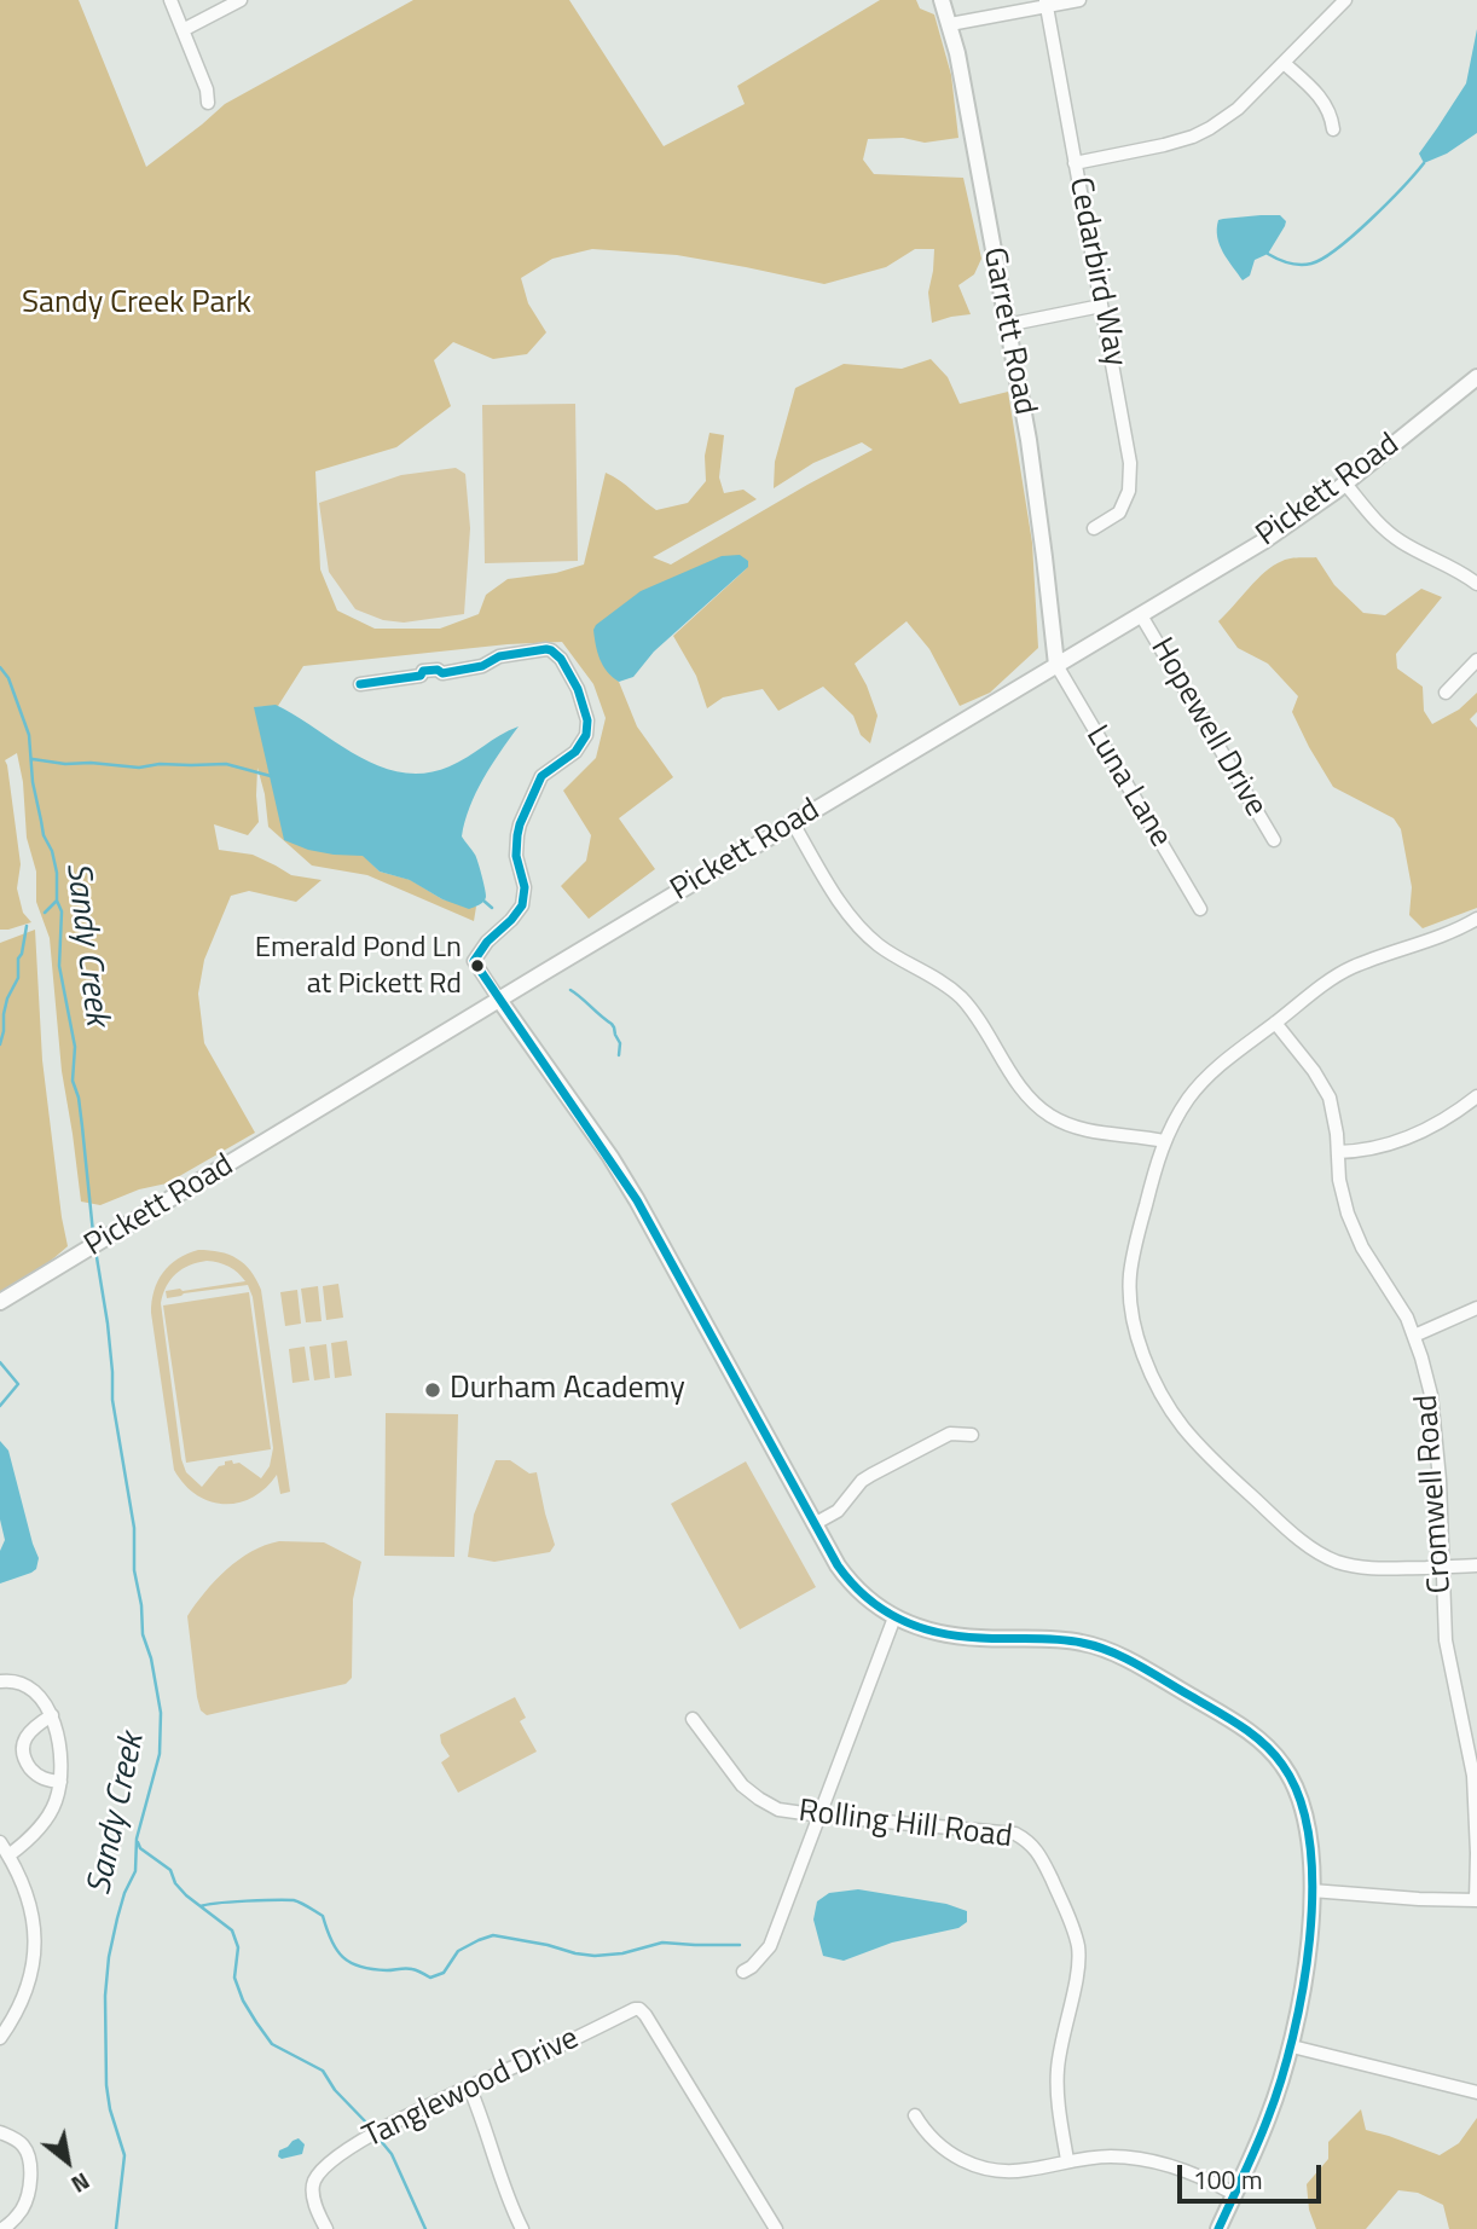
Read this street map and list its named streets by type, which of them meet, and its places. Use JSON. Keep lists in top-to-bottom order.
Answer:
{
  "streets": {
    "street": [
      "Cedarbird Way",
      "Garrett Road",
      "Pickett Road",
      "Hopewell Drive",
      "Luna Lane",
      "Cromwell Road",
      "Rolling Hill Road",
      "Tanglewood Drive"
    ]
  },
  "crossings": [
    ["Garrett Road", "Pickett Road"],
    ["Garrett Road", "Luna Lane"],
    ["Pickett Road", "Hopewell Drive"],
    ["Pickett Road", "Luna Lane"]
  ],
  "water": ["Sandy Creek"],
  "parks": ["Sandy Creek Park"],
  "places": ["Emerald Pond Ln at Pickett Rd", "Durham Academy"],
  "scale_bar": "100 m",
  "north": "bottom right"
}
